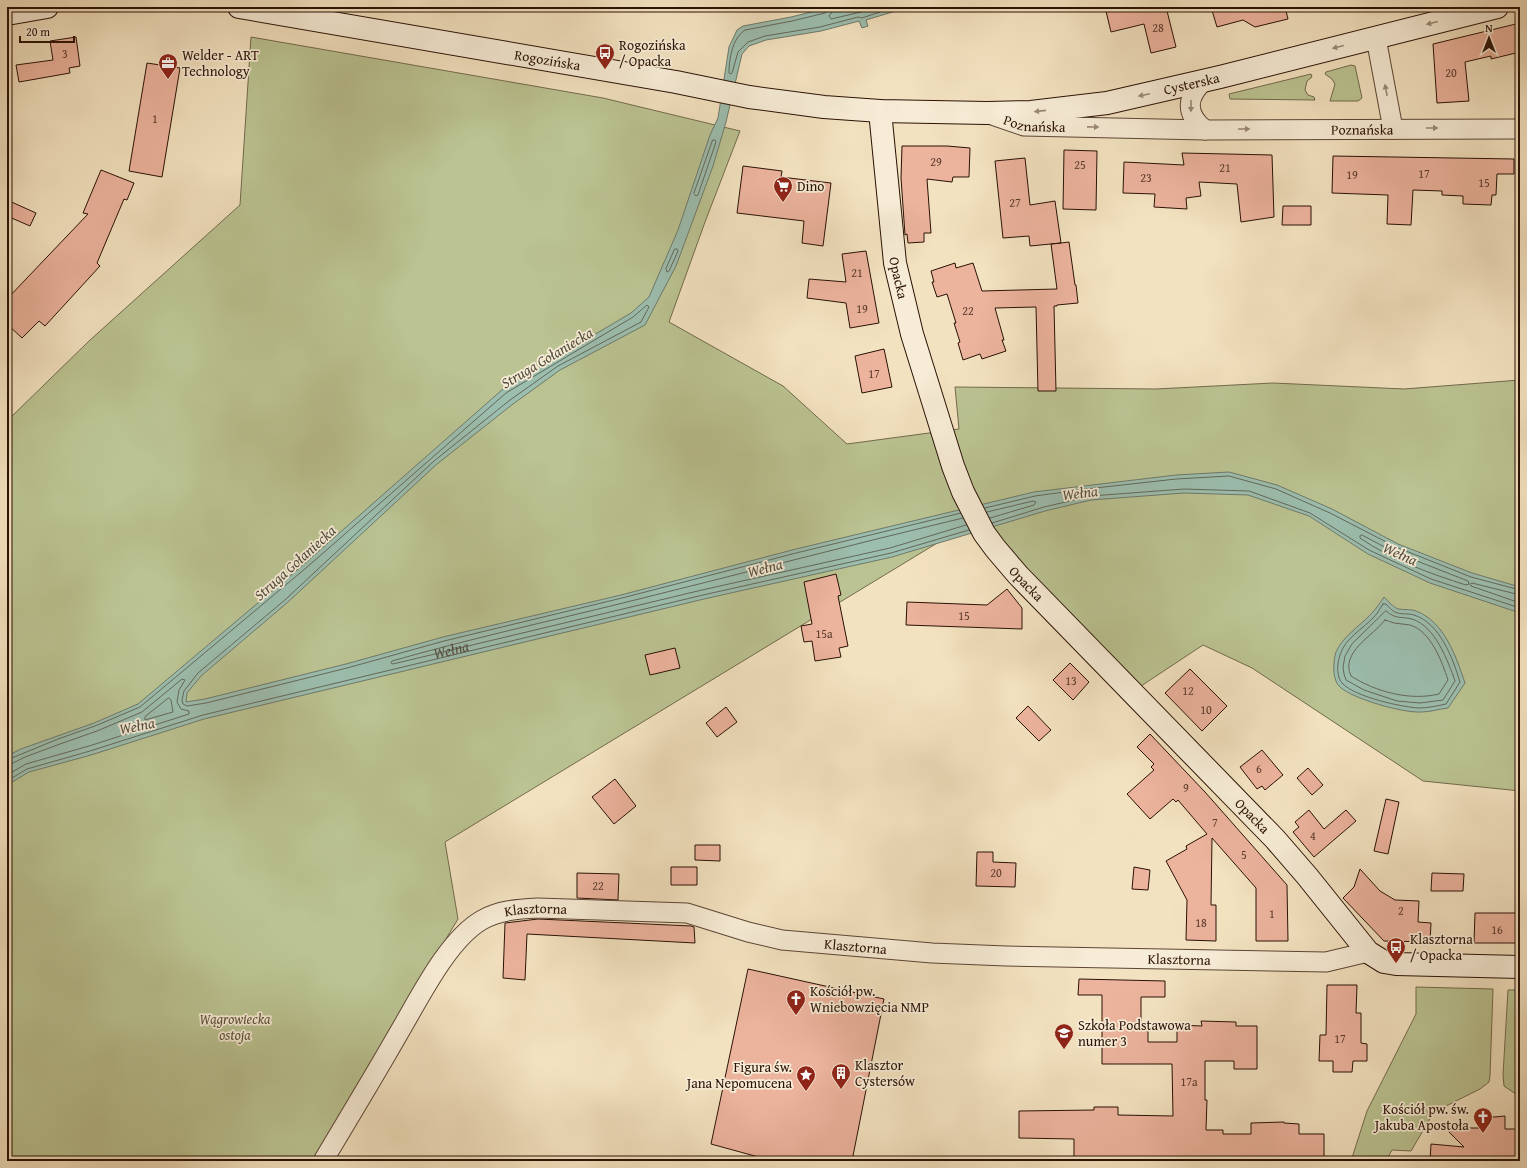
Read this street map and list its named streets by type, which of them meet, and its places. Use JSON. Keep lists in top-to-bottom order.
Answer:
{
  "streets": {
    "main road": ["Rogozińska", "Cysterska", "Opacka"],
    "street": ["Poznańska", "Klasztorna"]
  },
  "crossings": [
    ["Rogozińska", "Cysterska"],
    ["Rogozińska", "Opacka"],
    ["Cysterska", "Poznańska"],
    ["Cysterska", "Opacka"],
    ["Opacka", "Klasztorna"]
  ],
  "one_way": ["Cysterska", "Poznańska"],
  "water": ["Struga Gołaniecka", "Wełna"],
  "parks": ["Wągrowiecka ostoja"],
  "places": {
    "bus stop": ["Rogozińska / Opacka", "Klasztorna / Opacka"],
    "office": ["Welder - ART Technology"],
    "supermarket": ["Dino"],
    "church": ["Kościół pw. Wniebowzięcia NMP", "Kościół pw. św. Jakuba Apostoła"],
    "school or university": ["Szkoła Podstawowa numer 3"],
    "building": ["Klasztor Cystersów"],
    "place": ["Figura św. Jana Nepomucena"]
  },
  "house_numbers": [
    "28",
    "3",
    "20",
    "1",
    "29",
    "25",
    "21",
    "17",
    "19",
    "23",
    "15",
    "27",
    "21",
    "19",
    "22",
    "17",
    "15",
    "15a",
    "13",
    "12",
    "10",
    "6",
    "9",
    "7",
    "4",
    "5",
    "20",
    "22",
    "2",
    "1",
    "18",
    "16",
    "17",
    "17a"
  ],
  "scale_bar": "20 m",
  "north": "top"
}
